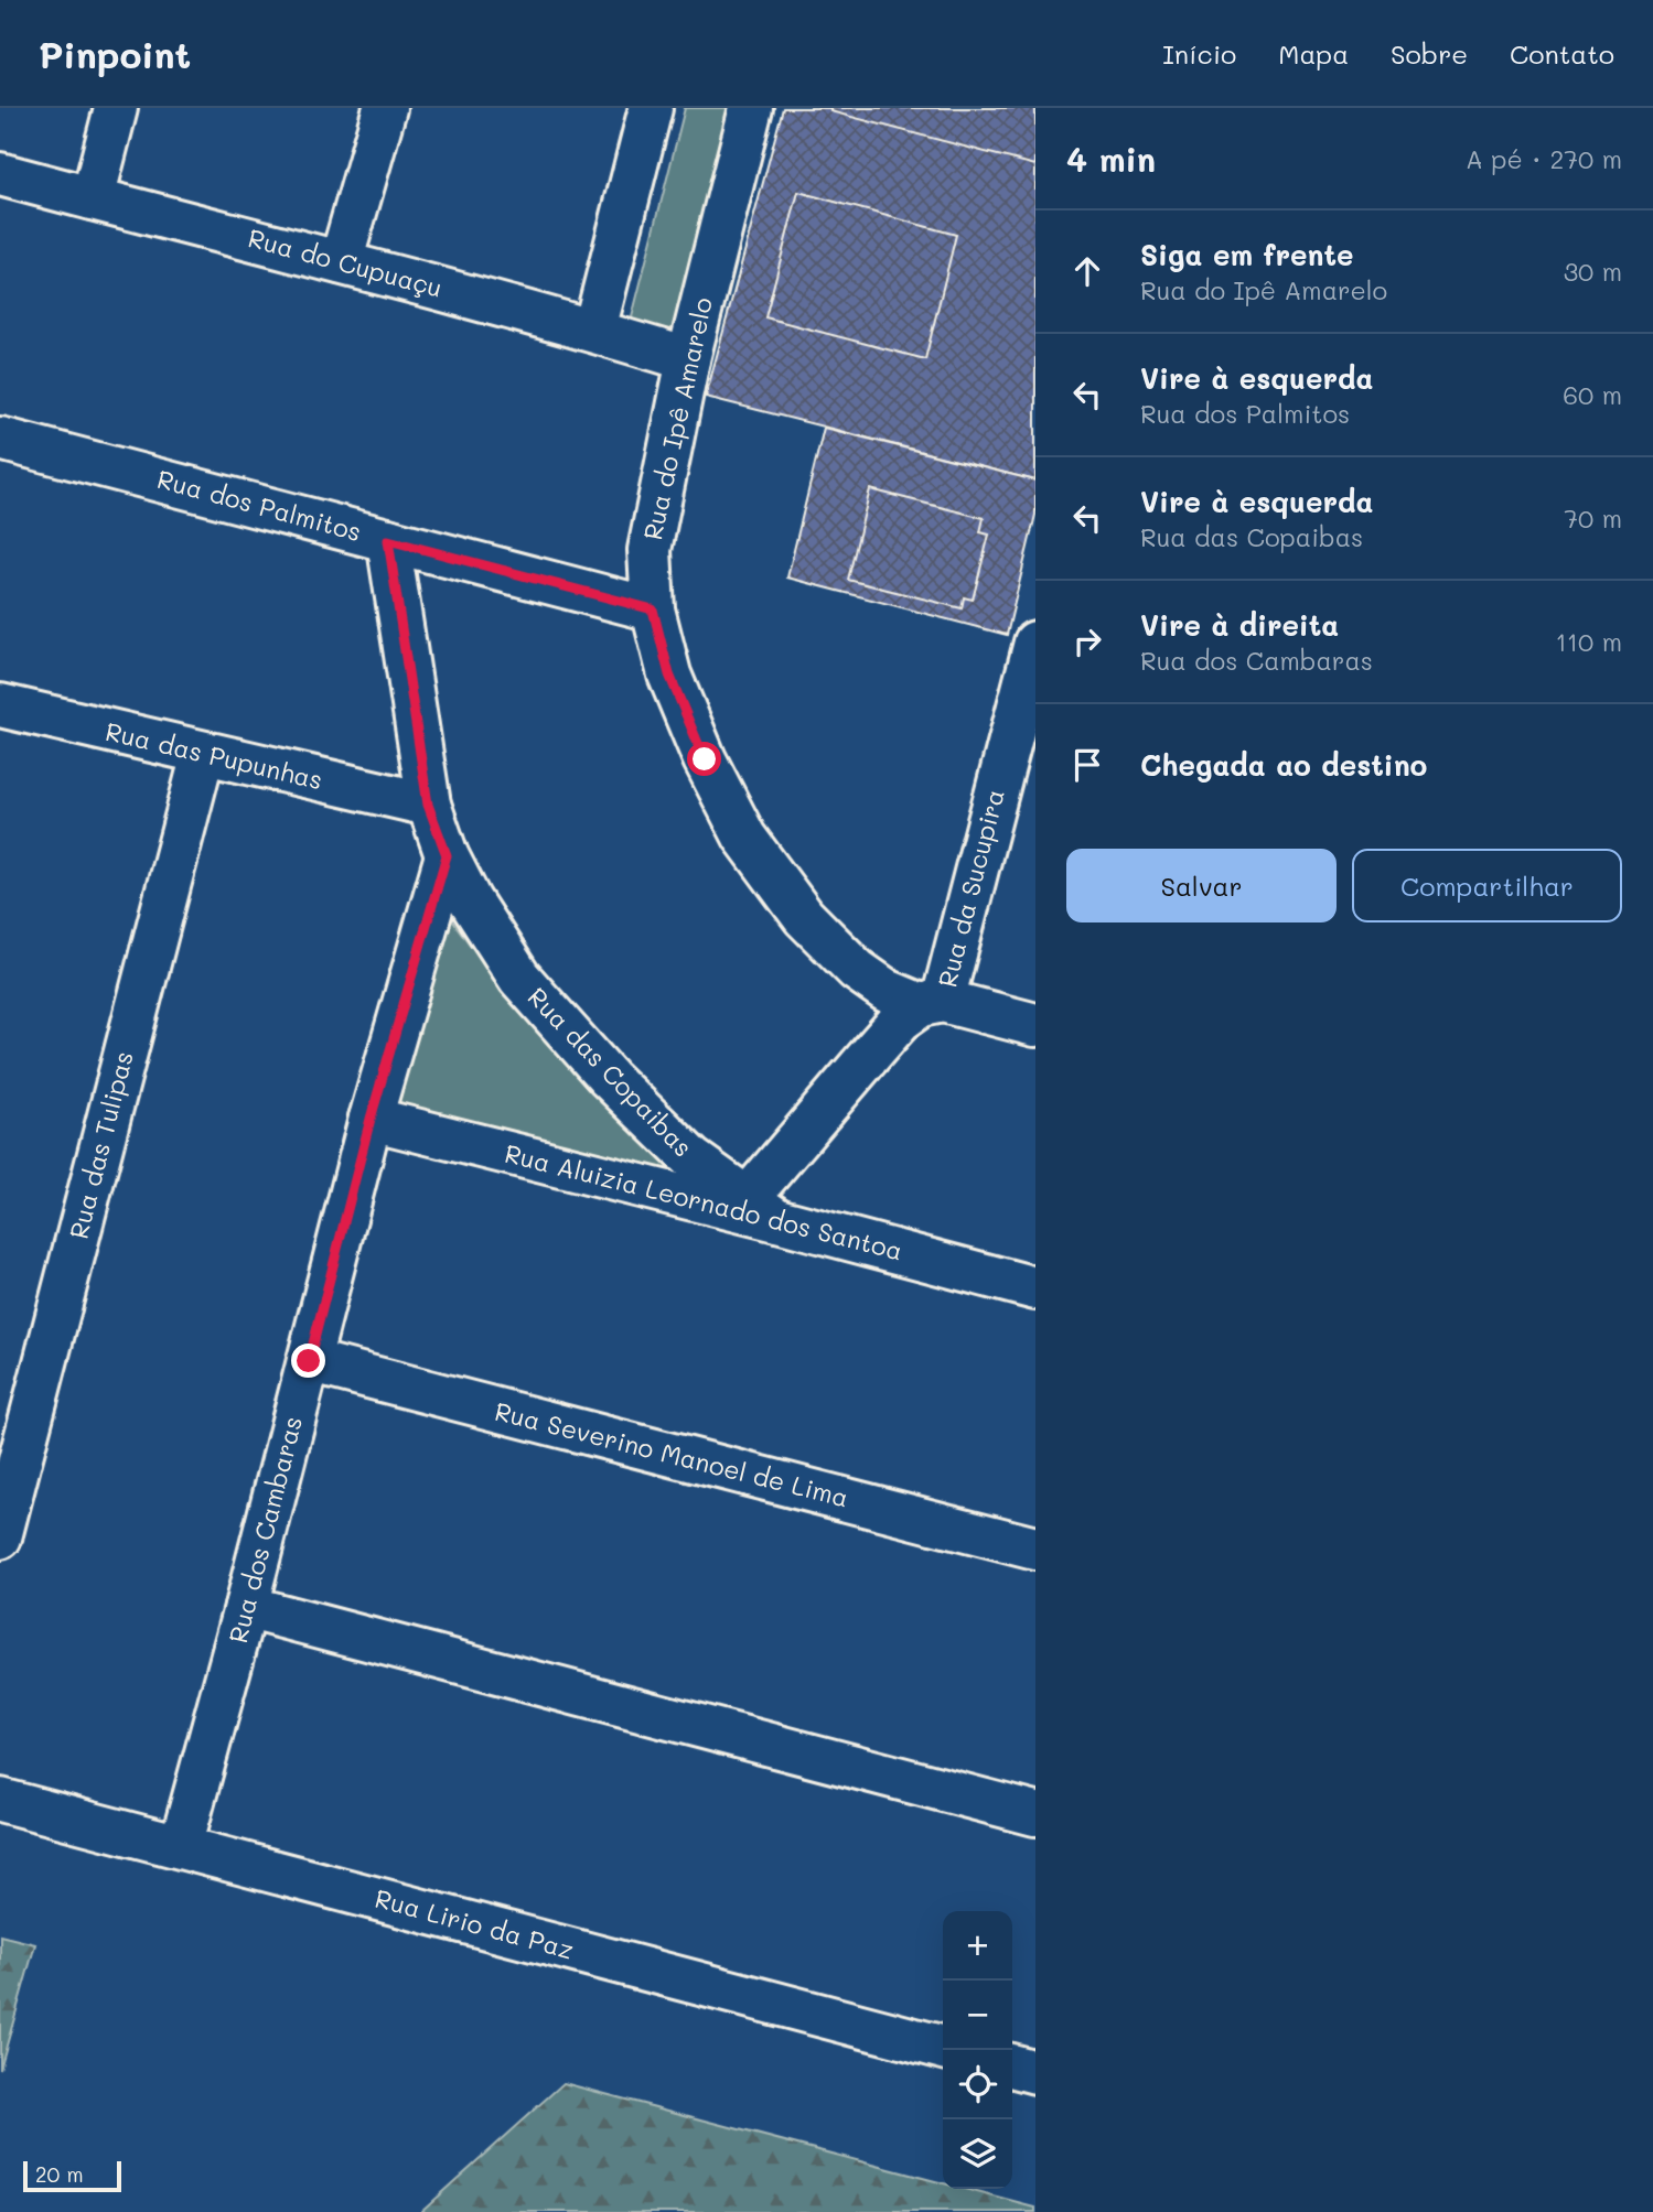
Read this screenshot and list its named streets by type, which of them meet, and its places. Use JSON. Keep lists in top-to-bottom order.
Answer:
{
  "streets": {
    "street": [
      "Rua do Cupuaçu",
      "Rua do Ipê Amarelo",
      "Rua dos Palmitos",
      "Rua das Pupunhas",
      "Rua da Sucupira",
      "Rua das Copaibas",
      "Rua das Tulipas",
      "Rua Aluizia Leornado dos Santoa",
      "Rua Severino Manoel de Lima",
      "Rua dos Cambaras",
      "Rua Lirio da Paz"
    ]
  },
  "crossings": [
    ["Rua do Cupuaçu", "Rua do Ipê Amarelo"],
    ["Rua do Ipê Amarelo", "Rua dos Palmitos"],
    ["Rua do Ipê Amarelo", "Rua da Sucupira"],
    ["Rua dos Palmitos", "Rua das Copaibas"],
    ["Rua das Pupunhas", "Rua das Copaibas"],
    ["Rua das Pupunhas", "Rua das Tulipas"],
    ["Rua da Sucupira", "Rua das Copaibas"],
    ["Rua da Sucupira", "Rua Aluizia Leornado dos Santoa"],
    ["Rua das Copaibas", "Rua Aluizia Leornado dos Santoa"],
    ["Rua das Copaibas", "Rua dos Cambaras"],
    ["Rua Aluizia Leornado dos Santoa", "Rua dos Cambaras"],
    ["Rua Severino Manoel de Lima", "Rua dos Cambaras"],
    ["Rua dos Cambaras", "Rua Lirio da Paz"]
  ],
  "scale_bar": "20 m",
  "page": {
    "header": "Pinpoint",
    "nav": [
      "Início",
      "Mapa",
      "Sobre",
      "Contato"
    ],
    "heading": ["4 min", "A pé · 270 m"],
    "list": [
      ["Siga em frente", "Rua do Ipê Amarelo", "30 m"],
      ["Vire à esquerda", "Rua dos Palmitos", "60 m"],
      ["Vire à esquerda", "Rua das Copaibas", "70 m"],
      ["Vire à direita", "Rua dos Cambaras", "110 m"],
      "Chegada ao destino"
    ],
    "buttons": ["Salvar", "Compartilhar"],
    "map_buttons": ["+", "−"],
    "scale": "20 m"
  }
}
